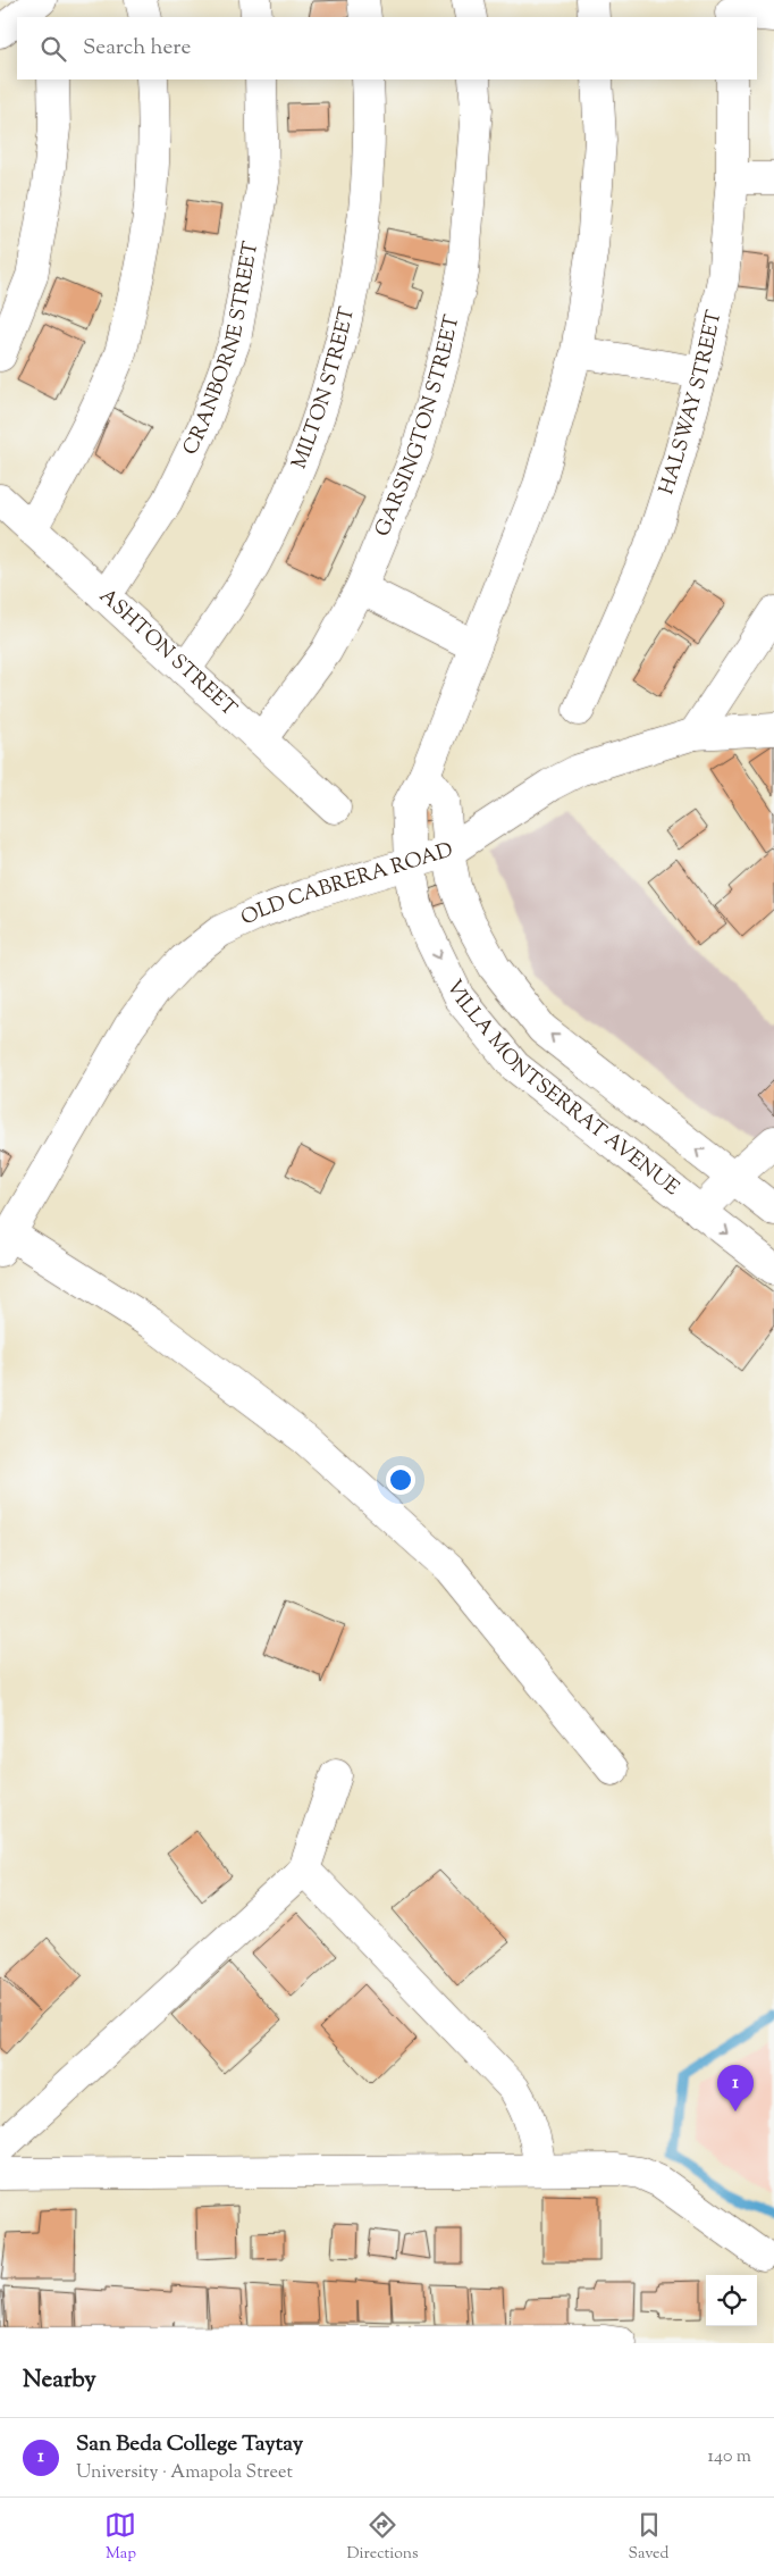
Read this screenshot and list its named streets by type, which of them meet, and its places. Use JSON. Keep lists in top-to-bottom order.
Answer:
{
  "streets": {
    "street": [
      "CRANBORNE STREET",
      "MILTON STREET",
      "HALSWAY STREET",
      "GARSINGTON STREET",
      "ASHTON STREET",
      "OLD CABRERA ROAD",
      "VILLA MONTSERRAT AVENUE"
    ]
  },
  "crossings": [
    ["CRANBORNE STREET", "ASHTON STREET"],
    ["MILTON STREET", "ASHTON STREET"],
    ["GARSINGTON STREET", "ASHTON STREET"],
    ["OLD CABRERA ROAD", "VILLA MONTSERRAT AVENUE"]
  ],
  "page": {
    "search": "Search here",
    "pins": "1",
    "heading": "Nearby",
    "list": [
      {
        "mark": "1",
        "name": "San Beda College Taytay",
        "note": "University · Amapola Street",
        "value": "140 m"
      }
    ],
    "nav": ["Map", "Directions", "Saved"]
  }
}
